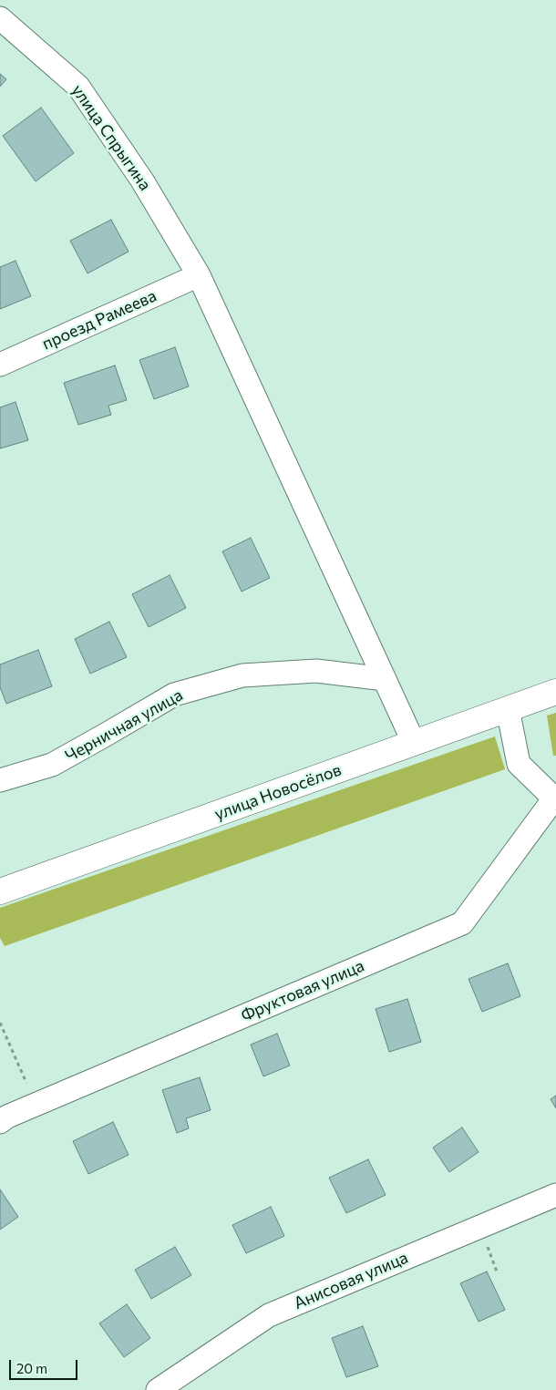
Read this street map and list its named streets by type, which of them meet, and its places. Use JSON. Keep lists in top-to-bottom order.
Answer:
{
  "streets": {
    "street": [
      "улица Спрыгина",
      "проезд Рамеева",
      "Черничная улица",
      "улица Новосёлов",
      "Фруктовая улица",
      "Анисовая улица"
    ]
  },
  "crossings": [
    ["улица Спрыгина", "проезд Рамеева"],
    ["улица Спрыгина", "Черничная улица"],
    ["улица Спрыгина", "улица Новосёлов"]
  ],
  "scale_bar": "20 m"
}
